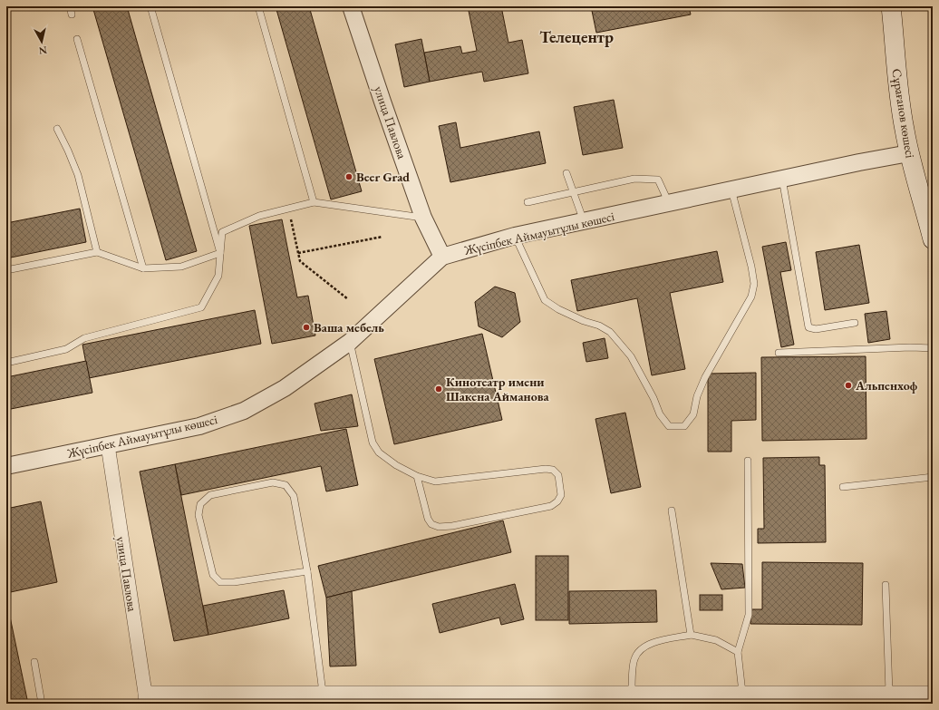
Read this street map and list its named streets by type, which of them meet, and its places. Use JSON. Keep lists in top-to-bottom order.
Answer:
{
  "streets": {
    "main road": ["Сұрағанов көшесі"],
    "street": ["улица Павлова", "Жүсіпбек Аймауытұлы көшесі"]
  },
  "crossings": [
    ["Сұрағанов көшесі", "Жүсіпбек Аймауытұлы көшесі"],
    ["улица Павлова", "Жүсіпбек Аймауытұлы көшесі"]
  ],
  "districts": ["Телецентр"],
  "places": [
    "Beer Grad",
    "Ваша мебель",
    "Альпенхоф",
    "Кинотеатр имени Шакена Айманова"
  ],
  "north": "bottom"
}
